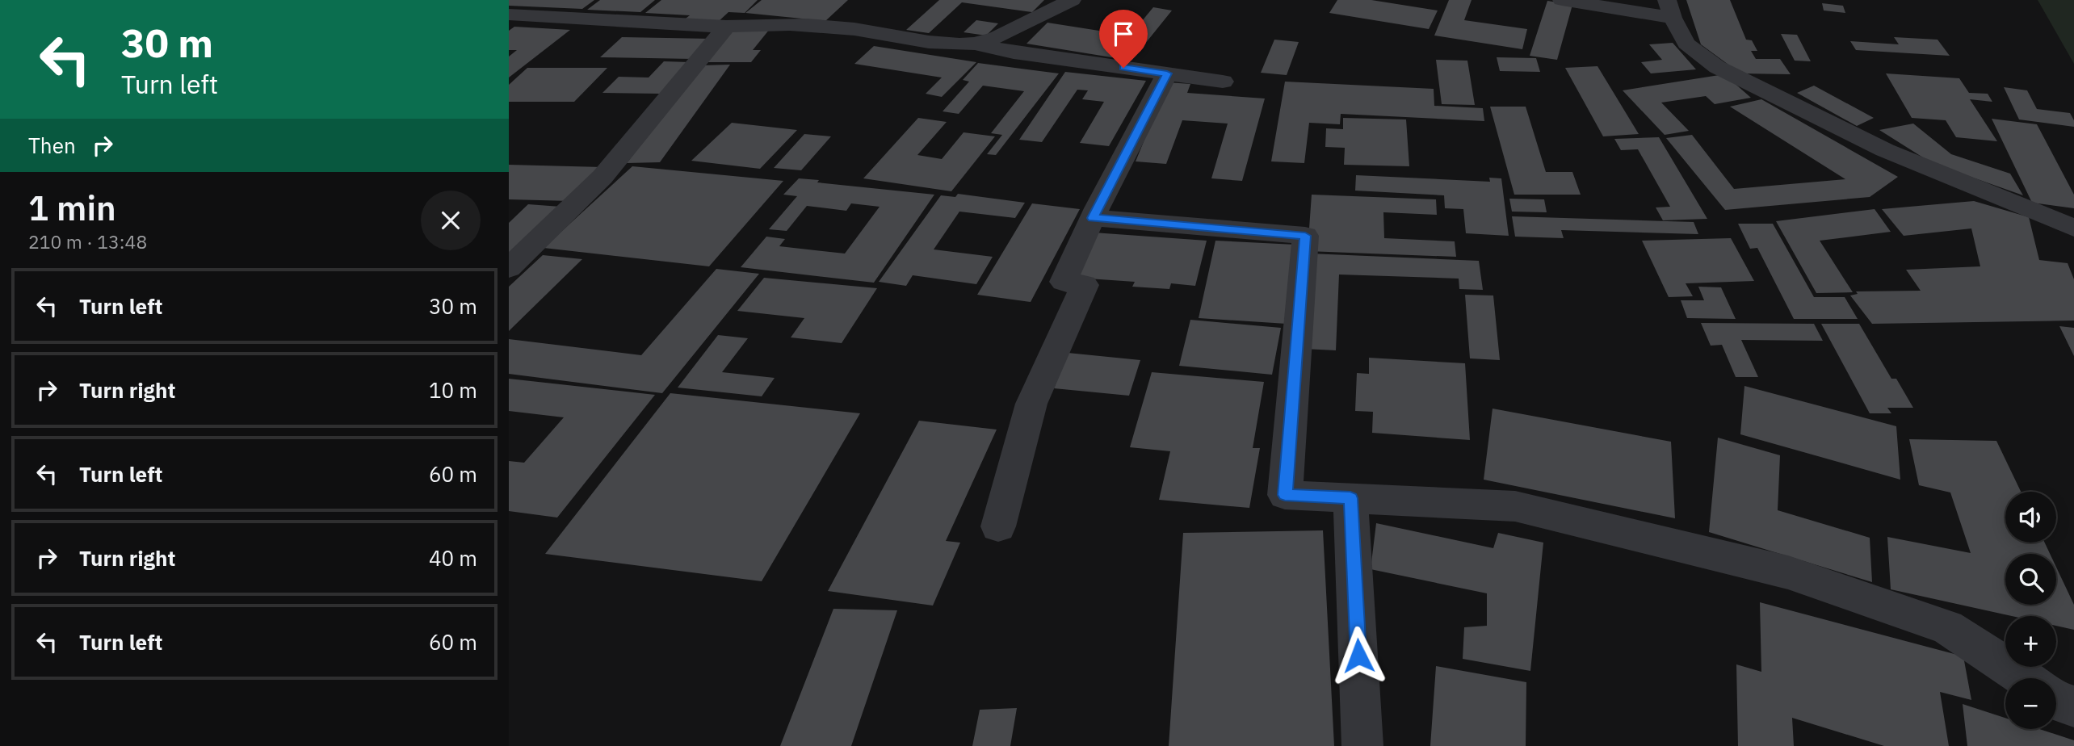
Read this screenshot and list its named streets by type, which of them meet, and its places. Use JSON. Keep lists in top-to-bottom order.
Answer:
{
  "page": {
    "turn": ["30 m", "Turn left"],
    "then": "Then",
    "heading": ["1 min", "210 m · 13:48"],
    "list": [
      {
        "name": "Turn left",
        "value": "30 m"
      },
      {
        "name": "Turn right",
        "value": "10 m"
      },
      {
        "name": "Turn left",
        "value": "60 m"
      },
      {
        "name": "Turn right",
        "value": "40 m"
      },
      {
        "name": "Turn left",
        "value": "60 m"
      }
    ],
    "map_buttons": ["+", "−"]
  }
}
